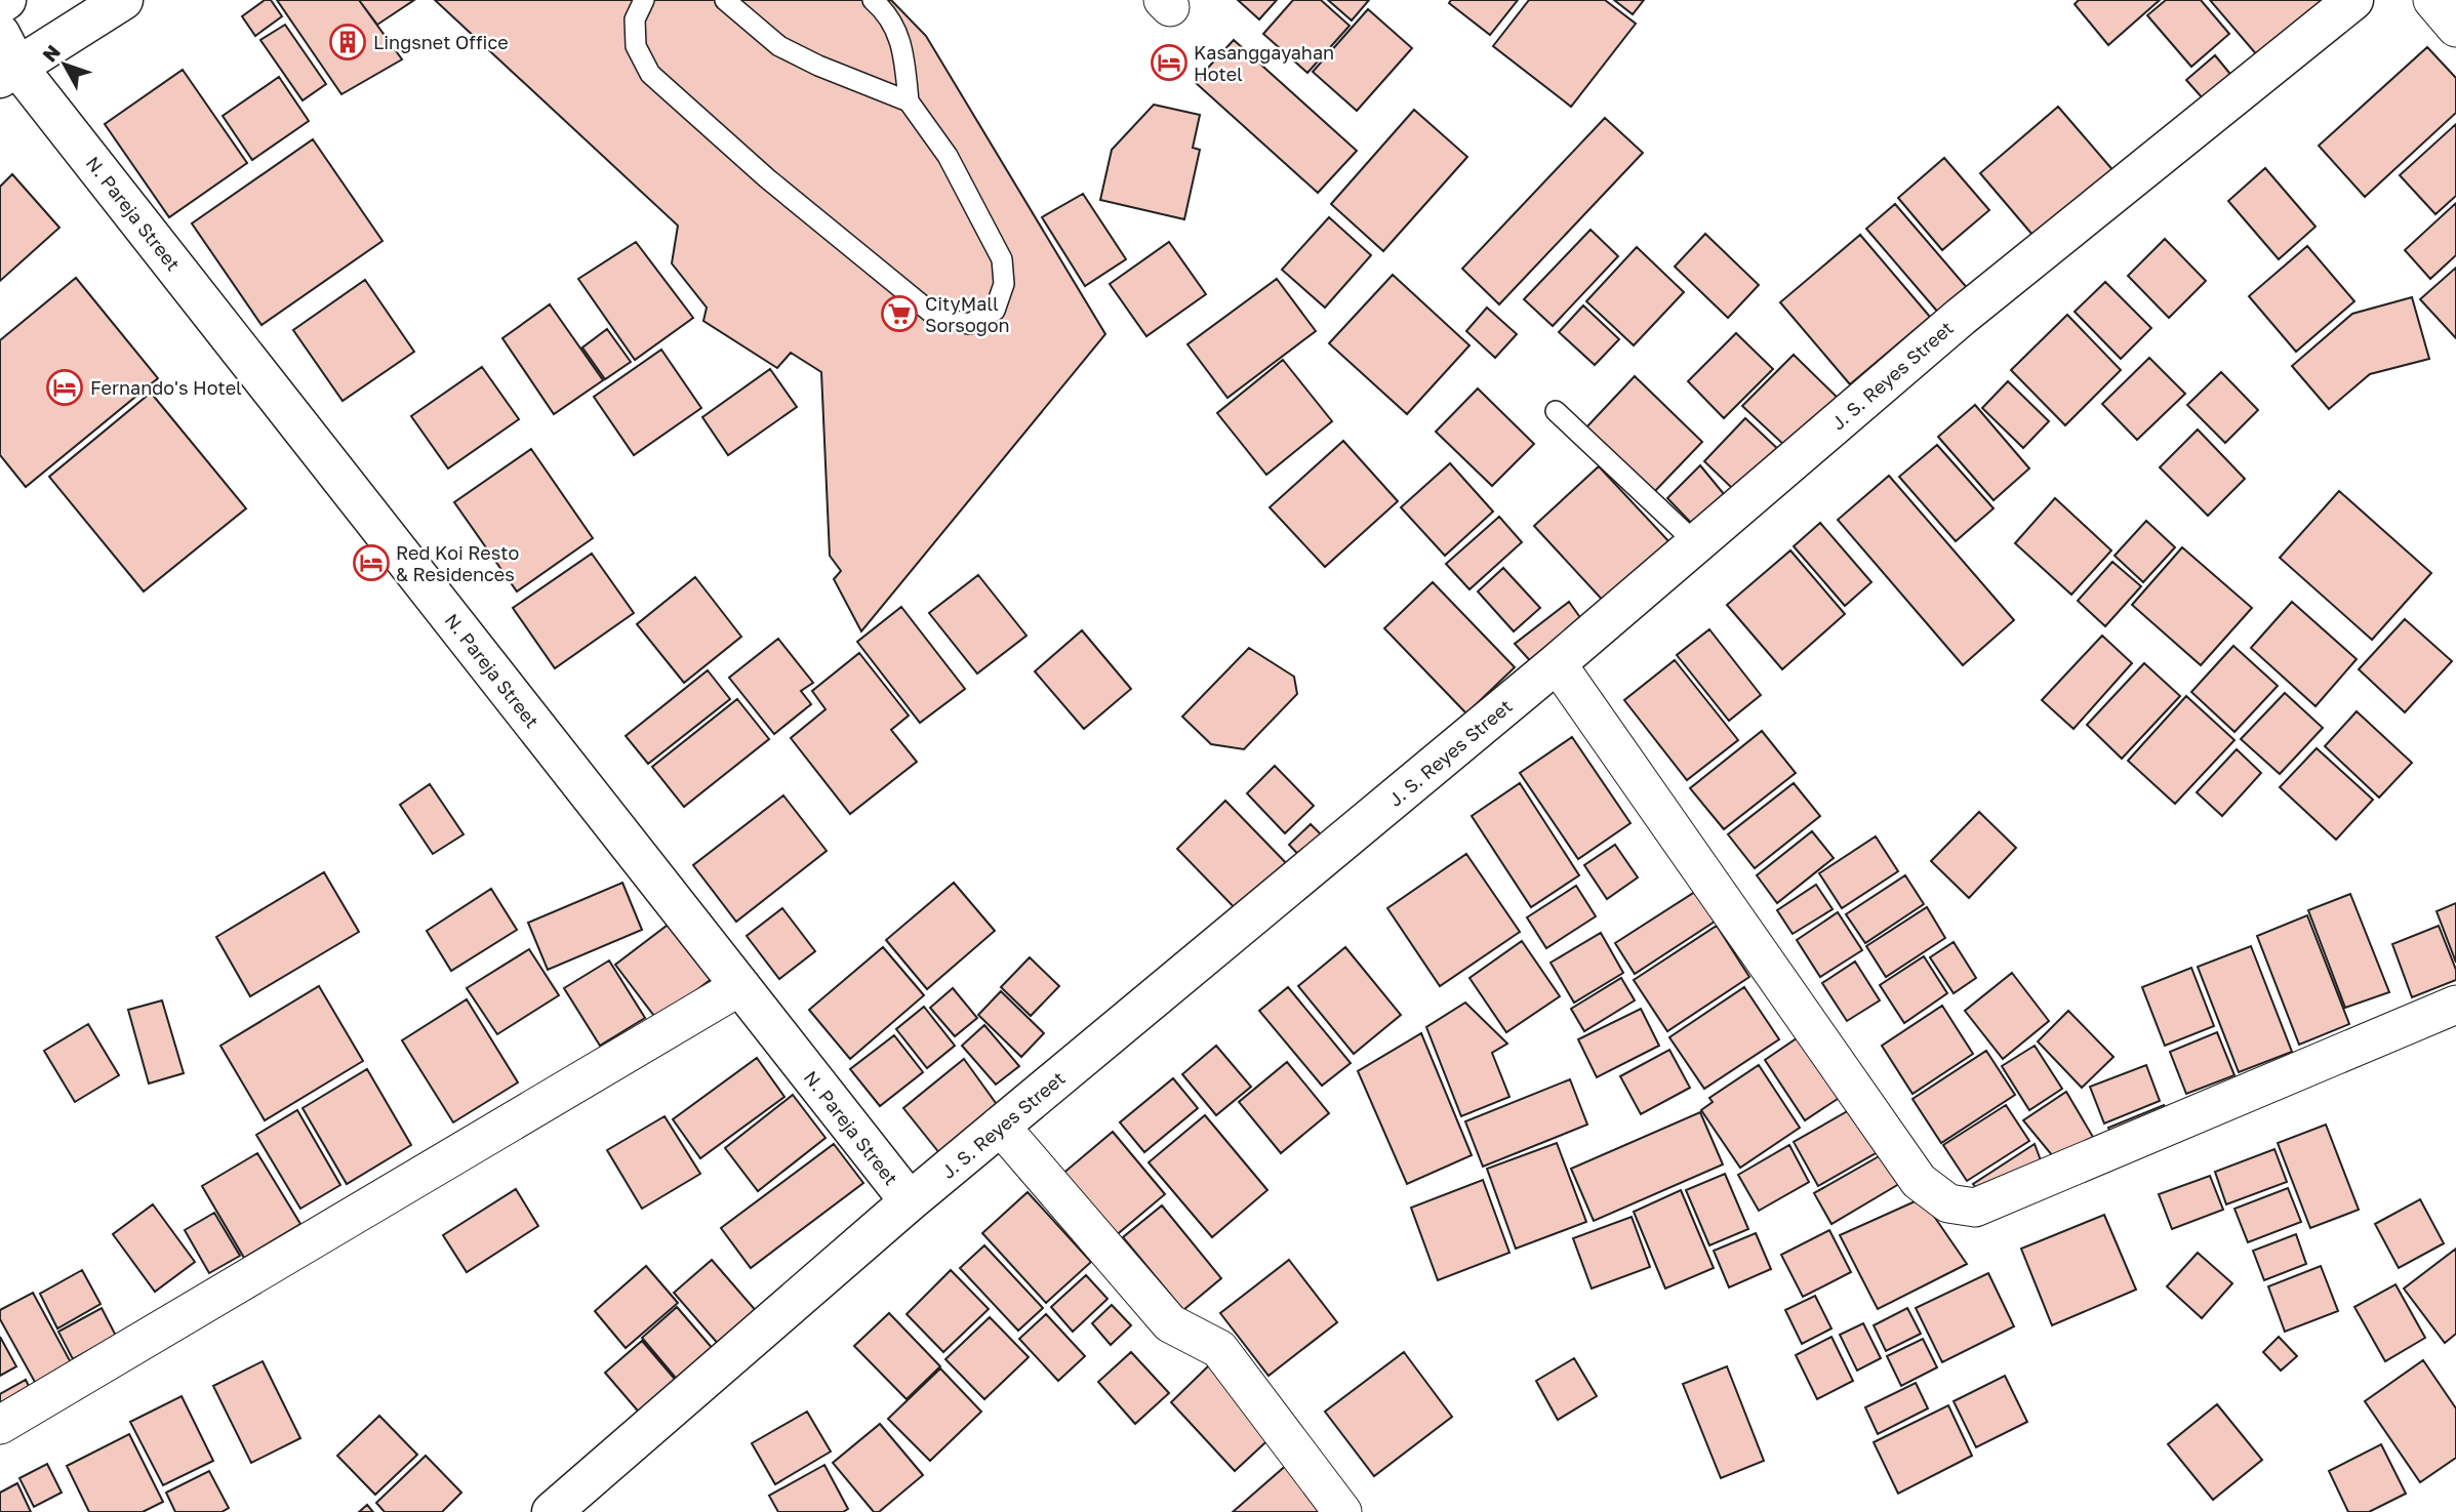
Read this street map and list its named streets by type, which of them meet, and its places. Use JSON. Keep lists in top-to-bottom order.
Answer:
{
  "streets": {
    "street": ["N. Pareja Street", "J. S. Reyes Street"]
  },
  "crossings": [
    ["N. Pareja Street", "J. S. Reyes Street"]
  ],
  "places": {
    "building": ["Lingsnet Office"],
    "hotel": ["Kasanggayahan Hotel", "Fernando's Hotel", "Red Koi Resto & Residences"],
    "supermarket": ["CityMall Sorsogon"]
  },
  "north": "top left"
}
